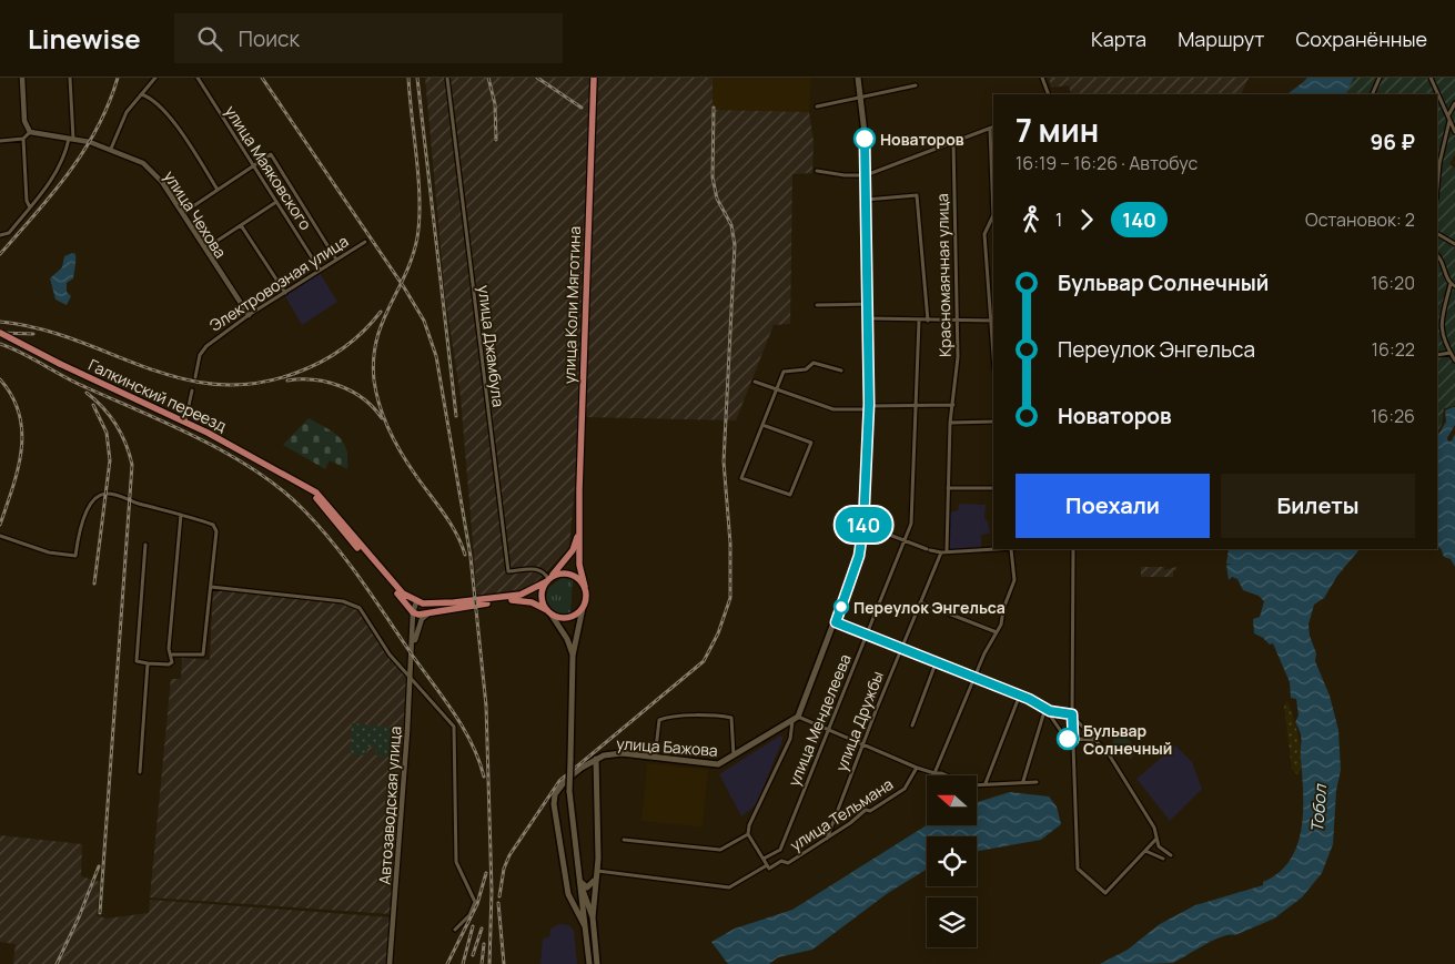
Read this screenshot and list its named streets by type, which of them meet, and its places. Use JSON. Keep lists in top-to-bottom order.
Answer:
{
  "streets": {
    "main road": ["улица Коли Мяготина", "Галкинский переезд", "улица Бажова"],
    "street": [
      "улица Маяковского",
      "улица Чехова",
      "Красномаячная улица",
      "Электровозная улица",
      "улица Джамбула",
      "улица Менделеева",
      "улица Дружбы",
      "Автозаводская улица",
      "улица Тельмана"
    ]
  },
  "crossings": [
    ["улица Маяковского", "Электровозная улица"],
    ["улица Чехова", "Электровозная улица"],
    ["улица Коли Мяготина", "улица Джамбула"],
    ["улица Дружбы", "улица Тельмана"]
  ],
  "water": ["Тобол"],
  "places": ["Новаторов", "Переулок Энгельса", "Бульвар Солнечный"],
  "lines": ["bus line 140"],
  "north": "left",
  "page": {
    "header": "Linewise",
    "search": "Поиск",
    "nav": ["Карта", "Маршрут", "Сохранённые"],
    "on_map": "140",
    "heading": ["7 мин", "16:19 – 16:26 · Автобус", "96 ₽"],
    "legs": ["1", "140", "Остановок: 2"],
    "list": [
      {
        "name": "Бульвар Солнечный",
        "value": "16:20"
      },
      {
        "name": "Переулок Энгельса",
        "value": "16:22"
      },
      {
        "name": "Новаторов",
        "value": "16:26"
      }
    ],
    "buttons": ["Поехали", "Билеты"]
  }
}
